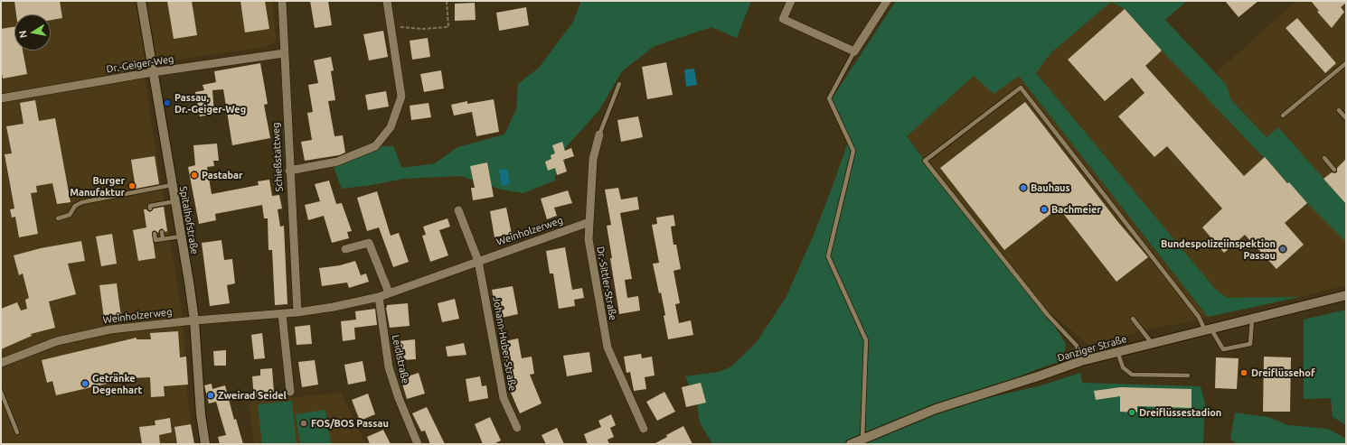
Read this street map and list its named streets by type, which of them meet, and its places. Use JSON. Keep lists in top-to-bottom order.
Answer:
{
  "streets": {
    "street": [
      "Dr.-Geiger-Weg",
      "Schießstattweg",
      "Spitalhofstraße",
      "Weinholzerweg",
      "Dr.-Sittler-Straße",
      "Johann-Huber-Straße",
      "Danziger Straße",
      "Leidlstraße"
    ]
  },
  "crossings": [
    ["Dr.-Geiger-Weg", "Schießstattweg"],
    ["Dr.-Geiger-Weg", "Spitalhofstraße"],
    ["Schießstattweg", "Weinholzerweg"],
    ["Spitalhofstraße", "Weinholzerweg"],
    ["Weinholzerweg", "Dr.-Sittler-Straße"],
    ["Weinholzerweg", "Johann-Huber-Straße"],
    ["Weinholzerweg", "Leidlstraße"]
  ],
  "places": [
    "Passau, Dr.-Geiger-Weg",
    "Pastabar",
    "Burger Manufaktur",
    "Bauhaus",
    "Bachmeier",
    "Bundespolizeiinspektion Passau",
    "Dreiflüssehof",
    "Getränke Degenhart",
    "Zweirad Seidel",
    "Dreiflüssestadion",
    "FOS/BOS Passau"
  ],
  "north": "left"
}
